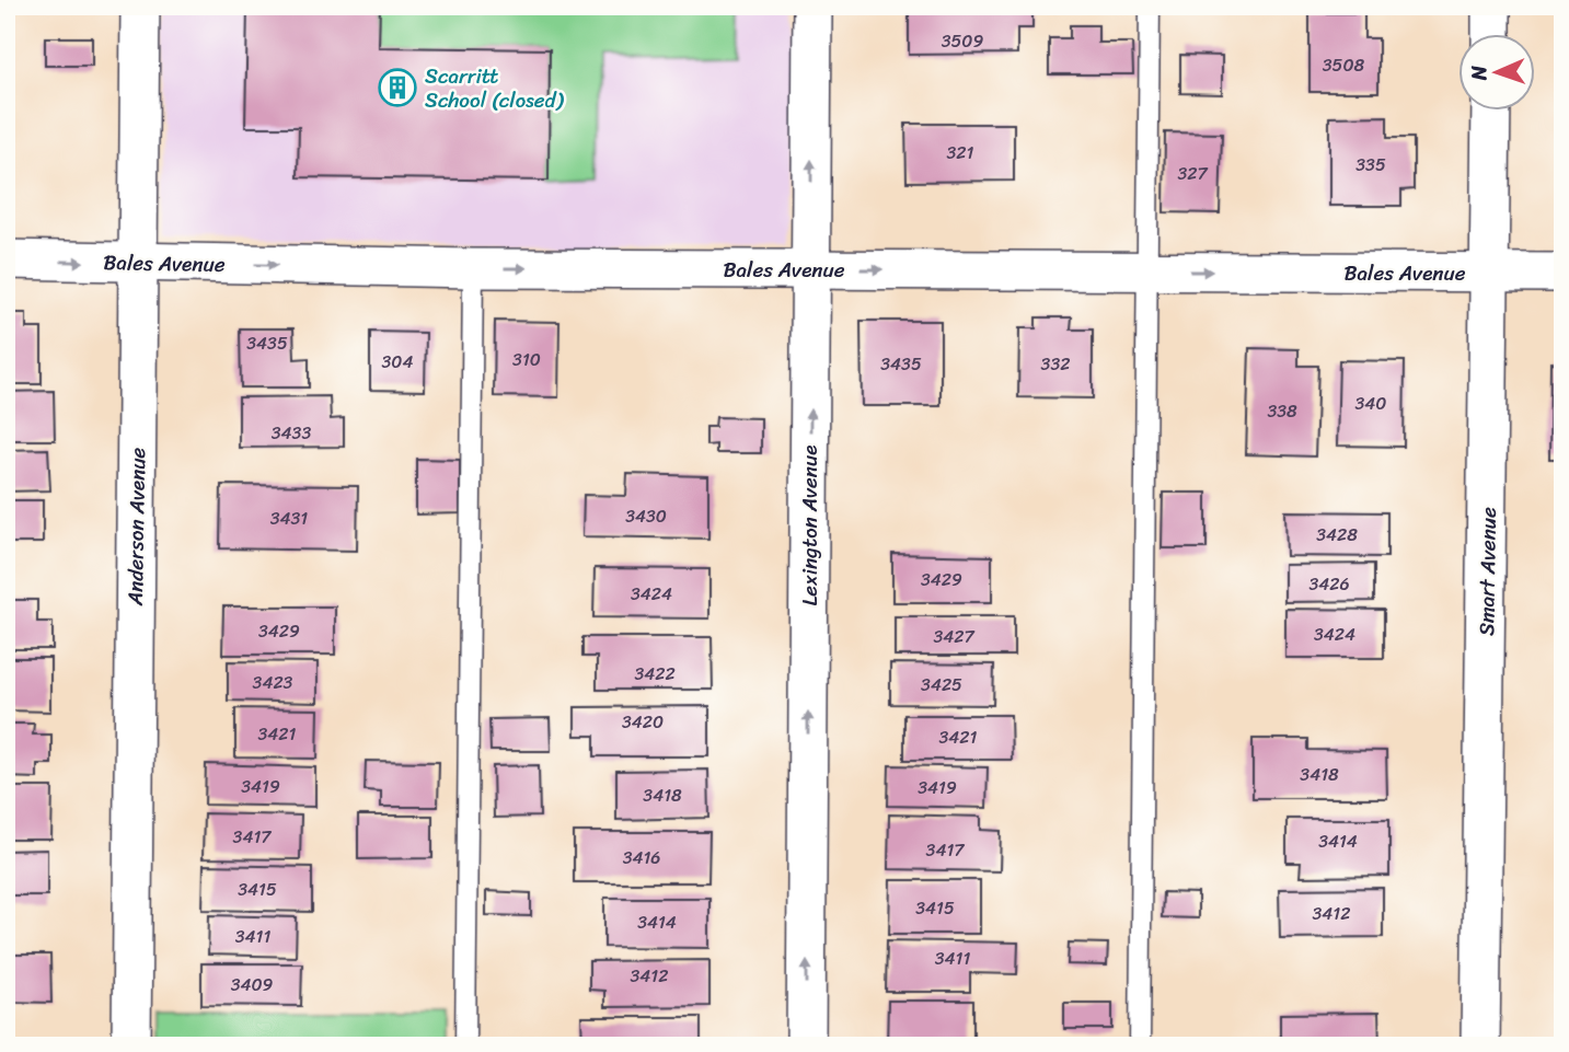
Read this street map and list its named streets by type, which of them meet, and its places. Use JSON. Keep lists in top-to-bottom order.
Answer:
{
  "streets": {
    "street": [
      "Bales Avenue",
      "Lexington Avenue",
      "Anderson Avenue",
      "Smart Avenue"
    ]
  },
  "crossings": [
    ["Bales Avenue", "Lexington Avenue"],
    ["Bales Avenue", "Anderson Avenue"],
    ["Bales Avenue", "Smart Avenue"]
  ],
  "one_way": ["Bales Avenue", "Lexington Avenue"],
  "places": {
    "building": ["Scarritt School (closed)"]
  },
  "house_numbers": [
    "3509",
    "3508",
    "321",
    "335",
    "327",
    "3435",
    "310",
    "304",
    "3435",
    "332",
    "340",
    "338",
    "3433",
    "3430",
    "3431",
    "3428",
    "3429",
    "3426",
    "3424",
    "3429",
    "3424",
    "3427",
    "3422",
    "3423",
    "3425",
    "3420",
    "3421",
    "3421",
    "3418",
    "3419",
    "3419",
    "3418",
    "3417",
    "3414",
    "3417",
    "3416",
    "3415",
    "3415",
    "3412",
    "3414",
    "3411",
    "3411",
    "3412",
    "3409"
  ],
  "north": "left"
}
